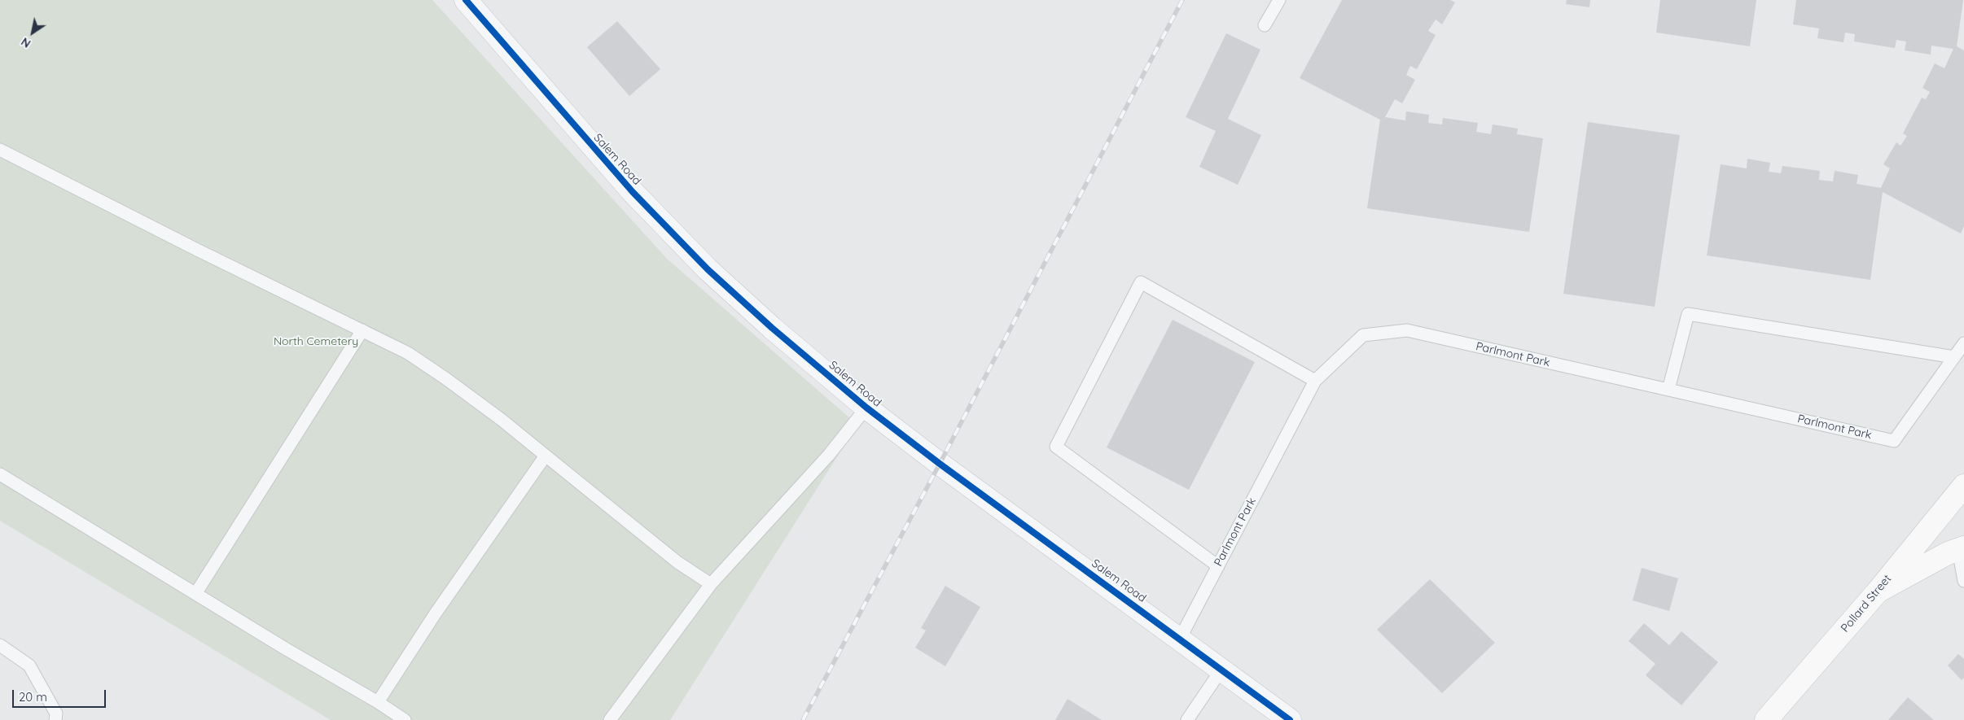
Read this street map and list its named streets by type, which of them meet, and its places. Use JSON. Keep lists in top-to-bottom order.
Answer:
{
  "streets": {
    "main road": ["Pollard Street"],
    "street": ["Salem Road"],
    "lane": ["Parlmont Park"]
  },
  "crossings": [
    ["Salem Road", "Parlmont Park"]
  ],
  "parks": ["North Cemetery"],
  "scale_bar": "20 m",
  "north": "bottom left"
}
